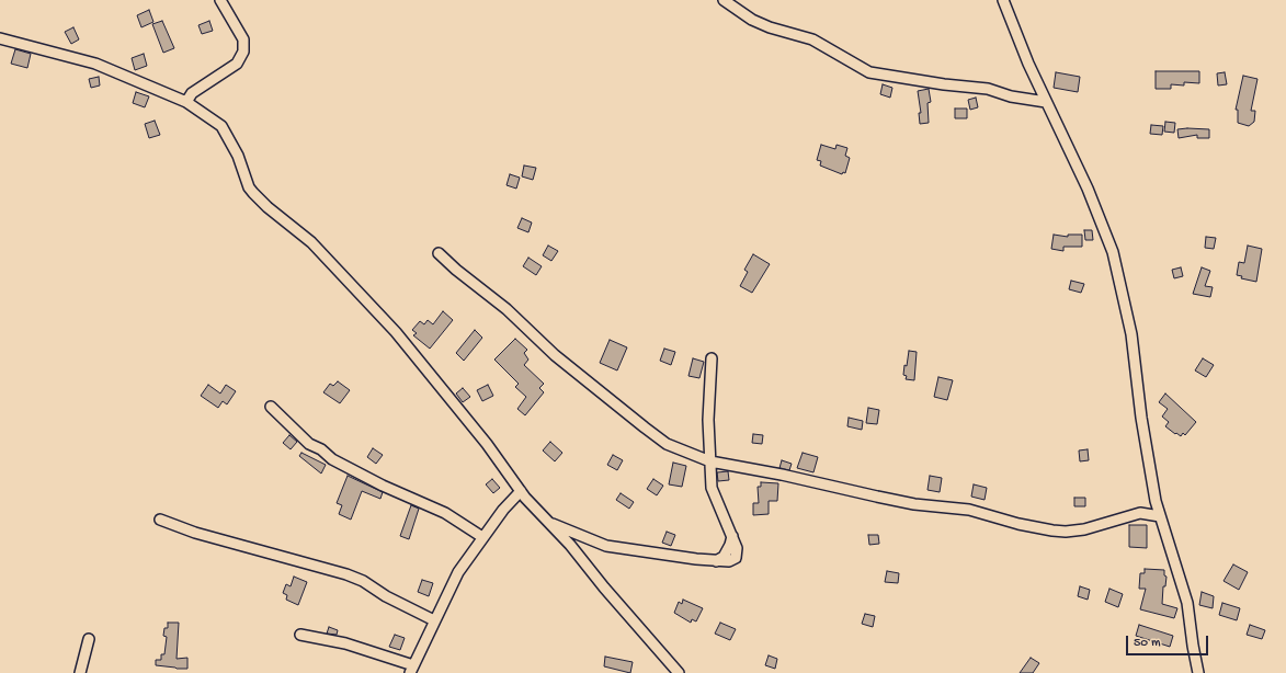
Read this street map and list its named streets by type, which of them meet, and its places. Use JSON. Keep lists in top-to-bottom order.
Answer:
{
  "scale_bar": "50 m"
}
